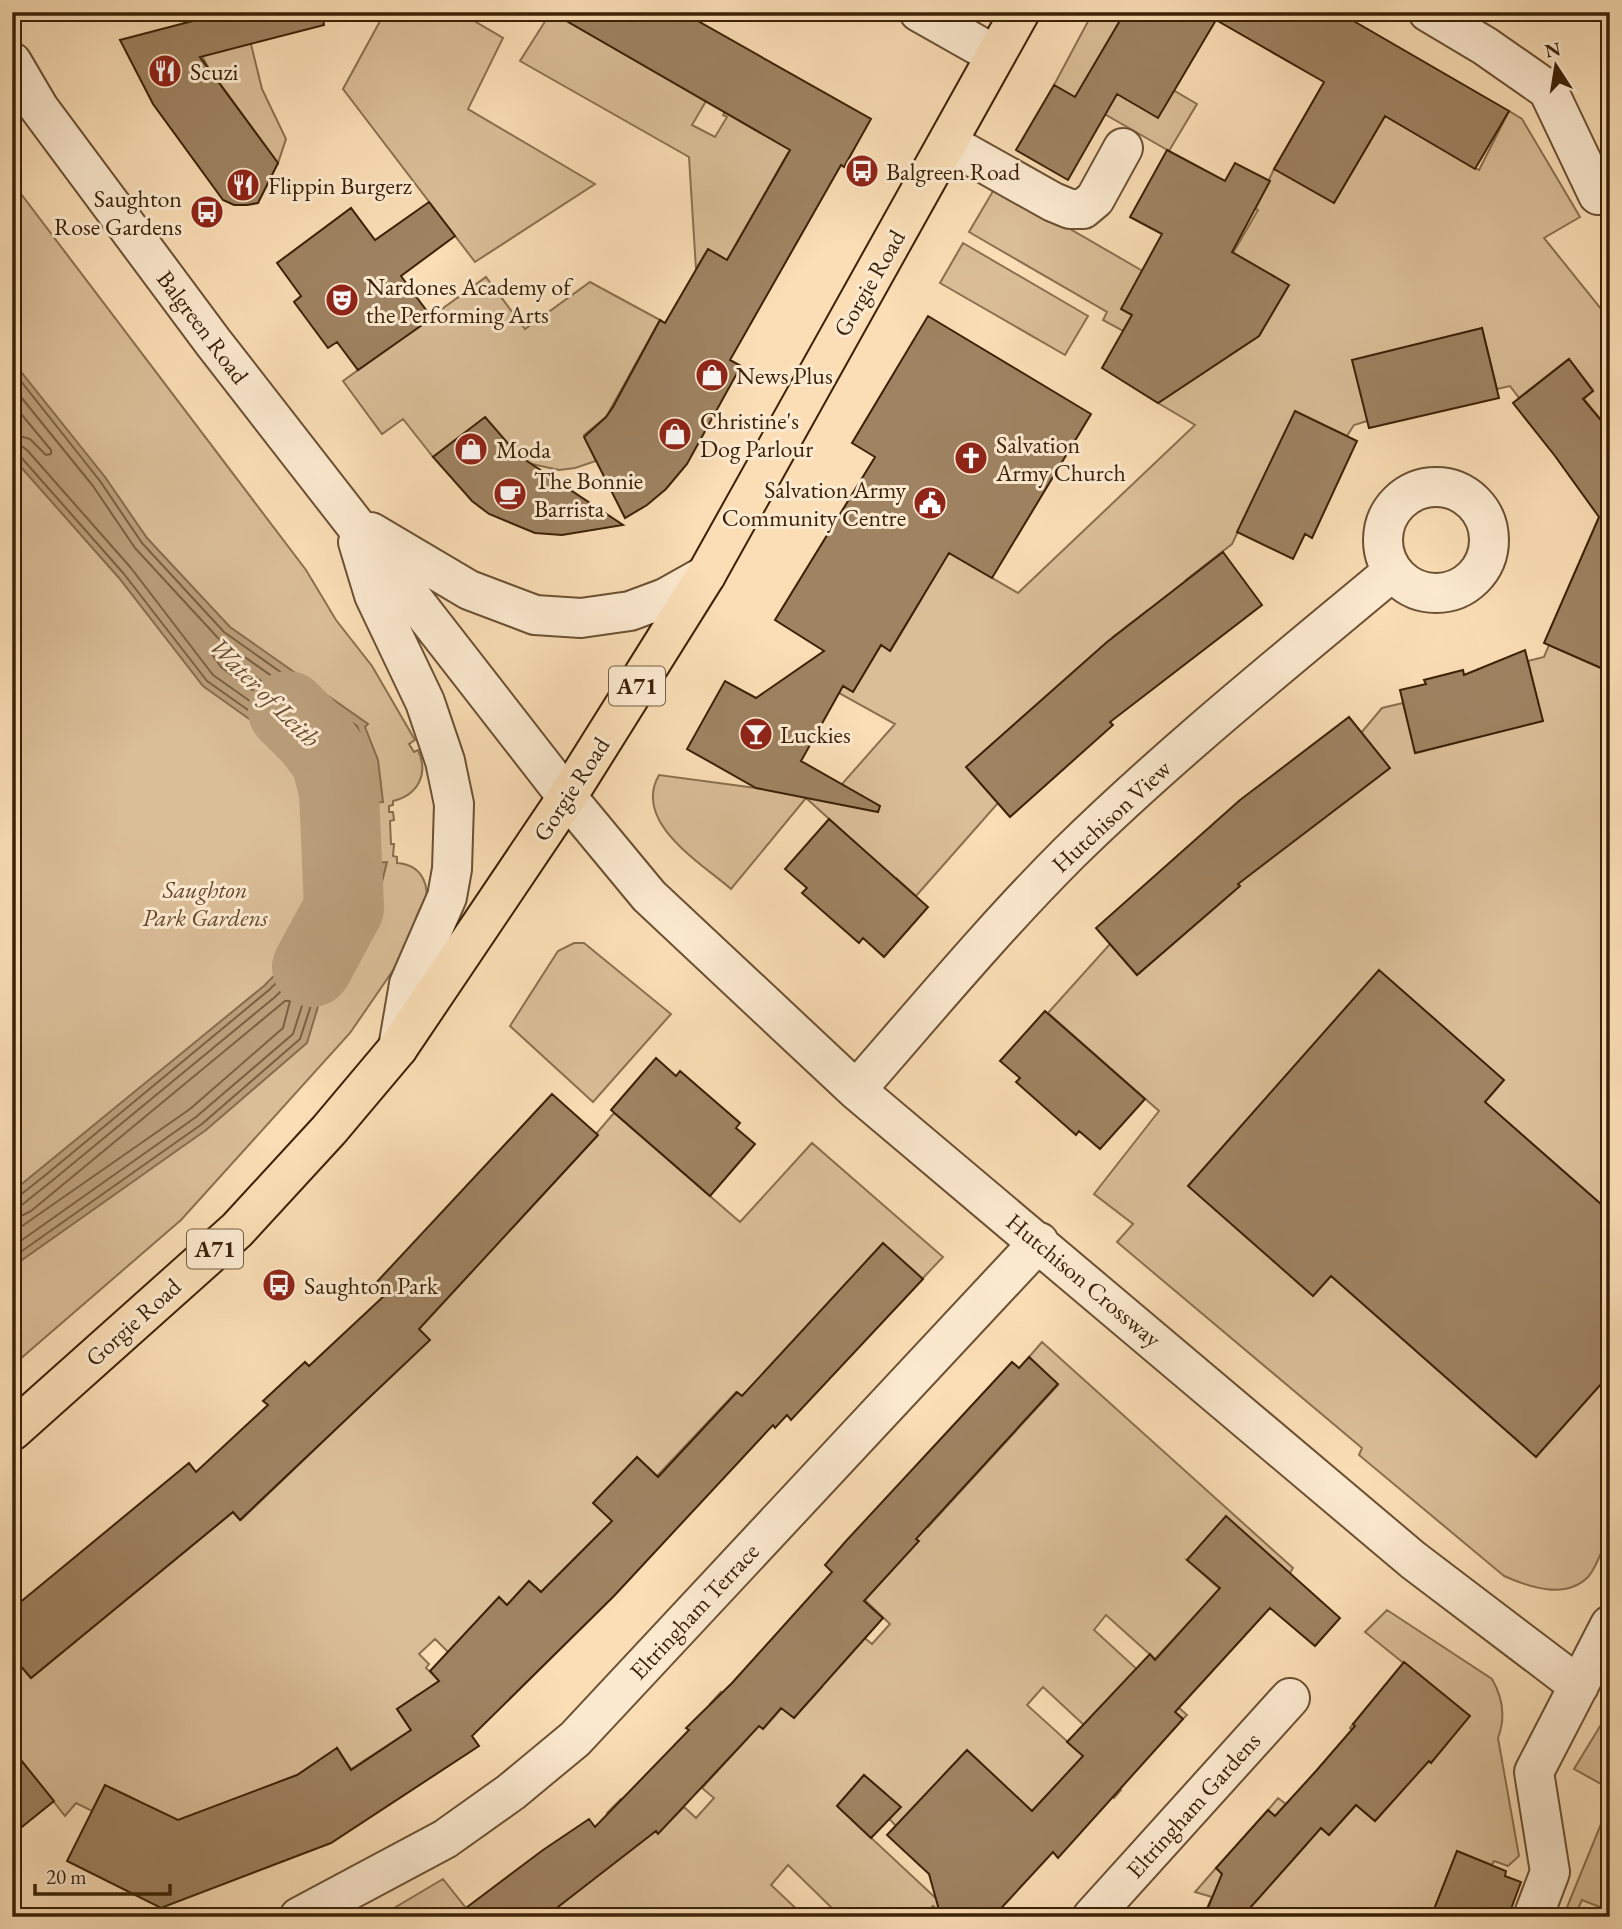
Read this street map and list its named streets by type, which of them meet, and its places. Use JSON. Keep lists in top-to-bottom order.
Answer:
{
  "streets": {
    "main road": ["Gorgie Road", "A71"],
    "street": [
      "Balgreen Road",
      "Hutchison View",
      "Hutchison Crossway",
      "Eltringham Terrace",
      "Eltringham Gardens"
    ]
  },
  "crossings": [
    ["Gorgie Road", "Balgreen Road"],
    ["Gorgie Road", "Hutchison Crossway"],
    ["Balgreen Road", "Hutchison Crossway"],
    ["Hutchison View", "Hutchison Crossway"],
    ["Hutchison Crossway", "Eltringham Terrace"]
  ],
  "water": ["Water of Leith"],
  "parks": ["Saughton Park Gardens"],
  "places": {
    "restaurant": ["Scuzi", "Flippin Burgerz"],
    "bus stop": ["Balgreen Road", "Saughton Rose Gardens", "Saughton Park"],
    "theatre": ["Nardones Academy of the Performing Arts"],
    "shop": ["News Plus", "Christine's Dog Parlour", "Moda"],
    "church": ["Salvation Army Church"],
    "cafe": ["The Bonnie Barrista"],
    "public building": ["Salvation Army Community Centre"],
    "bar": ["Luckies"]
  },
  "scale_bar": "20 m",
  "north": "top"
}
